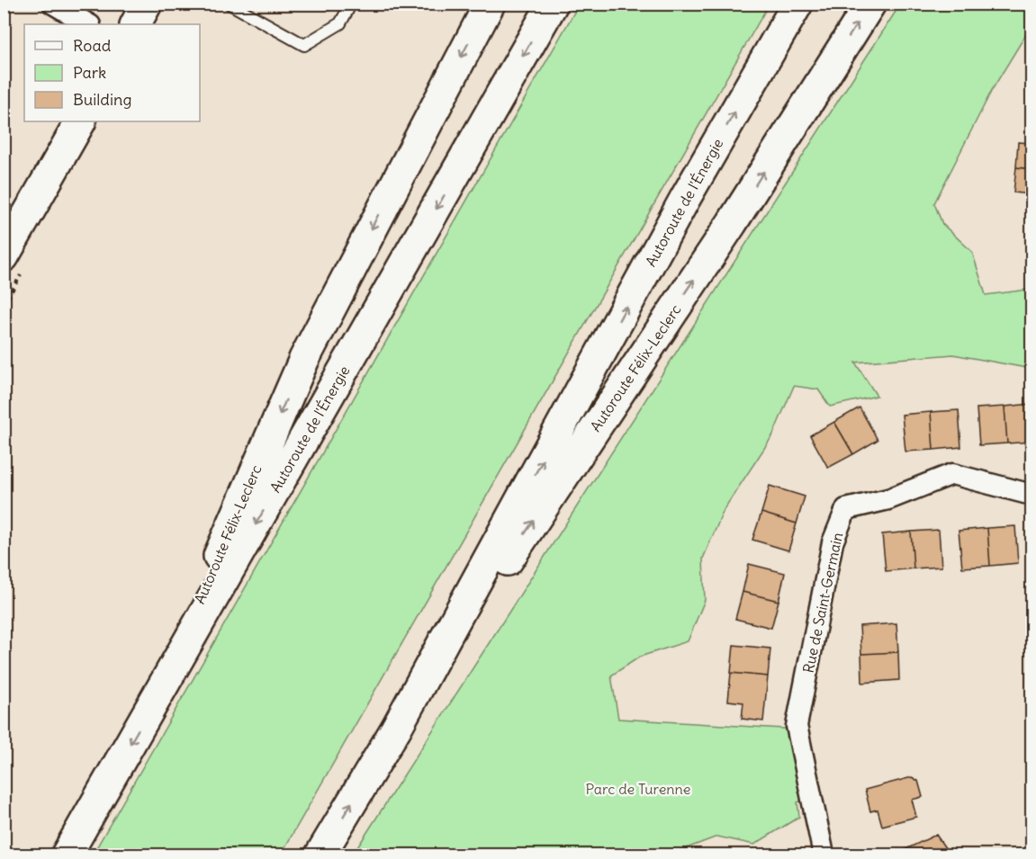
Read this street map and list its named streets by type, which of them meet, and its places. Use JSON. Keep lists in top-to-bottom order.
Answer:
{
  "streets": {
    "main road": ["Autoroute de l'Énergie", "Autoroute Félix-Leclerc"],
    "street": ["Rue de Saint-Germain"]
  },
  "crossings": [
    ["Autoroute de l'Énergie", "Autoroute Félix-Leclerc"]
  ],
  "parks": ["Parc de Turenne"],
  "legend": ["Road", "Park", "Building"]
}
